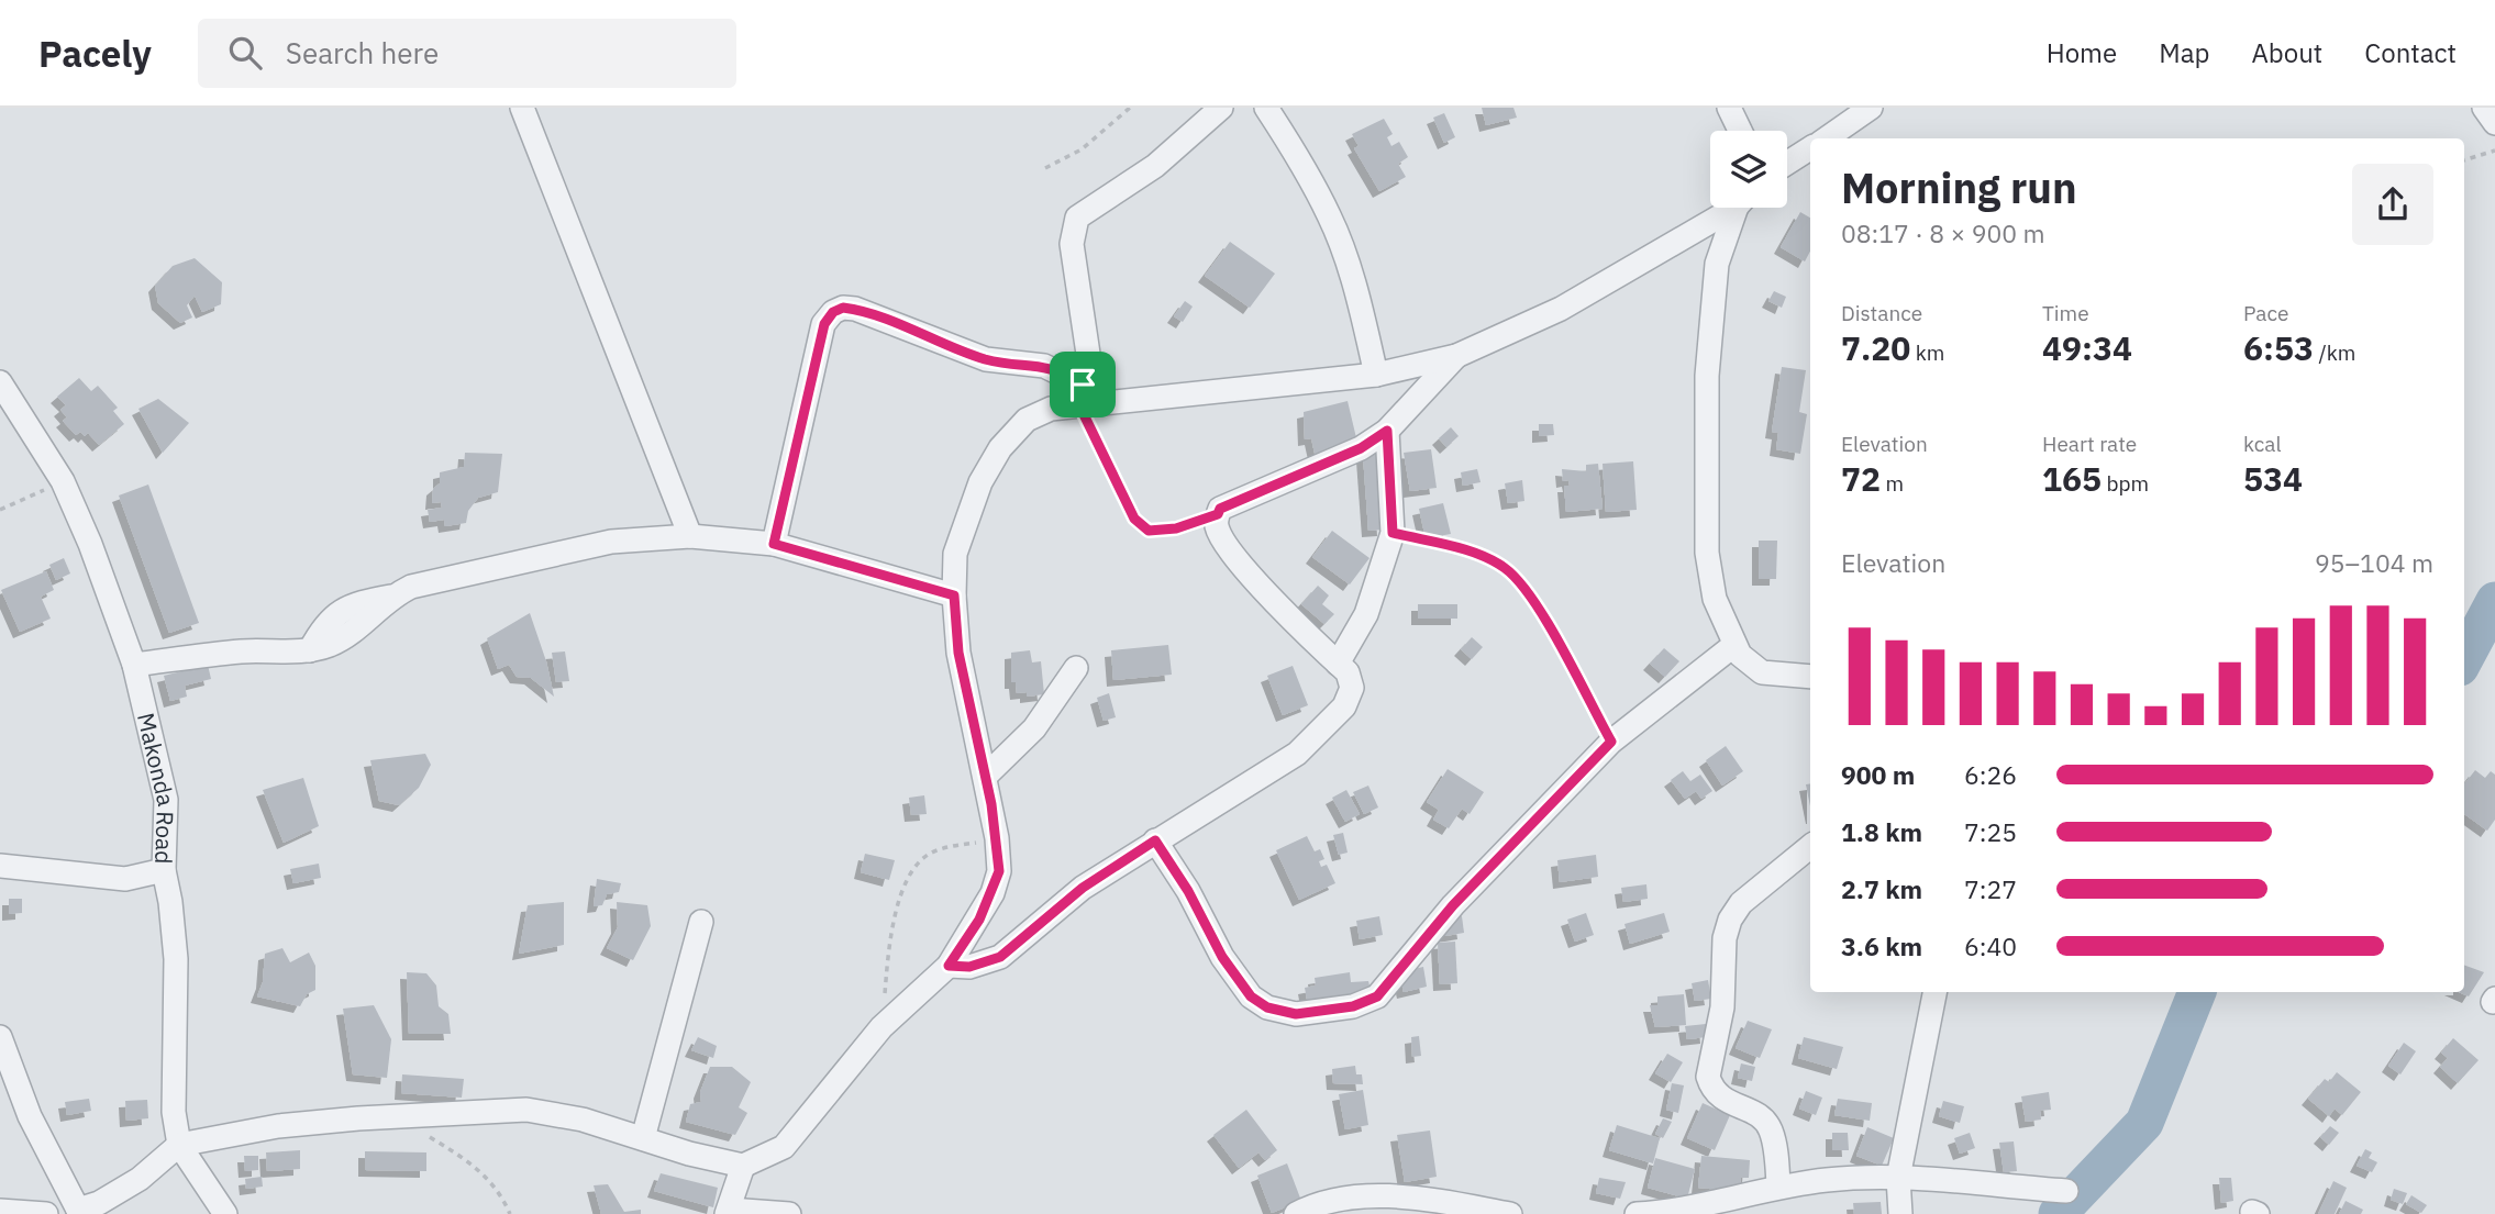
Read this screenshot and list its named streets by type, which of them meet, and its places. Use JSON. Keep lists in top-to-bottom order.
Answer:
{
  "streets": {
    "street": ["Makonda Road"]
  },
  "page": {
    "header": "Pacely",
    "search": "Search here",
    "nav": [
      "Home",
      "Map",
      "About",
      "Contact"
    ],
    "heading": ["Morning run", "08:17 · 8 × 900 m"],
    "stats": [
      ["Distance", "7.20 km"],
      ["Time", "49:34"],
      ["Pace", "6:53 /km"],
      ["Elevation", "72 m"],
      ["Heart rate", "165 bpm"],
      ["kcal", "534"]
    ],
    "chart": ["Elevation", "95–104 m"],
    "list": [
      {
        "name": "900 m",
        "note": "6:26"
      },
      {
        "name": "1.8 km",
        "note": "7:25"
      },
      {
        "name": "2.7 km",
        "note": "7:27"
      },
      {
        "name": "3.6 km",
        "note": "6:40"
      }
    ]
  }
}
